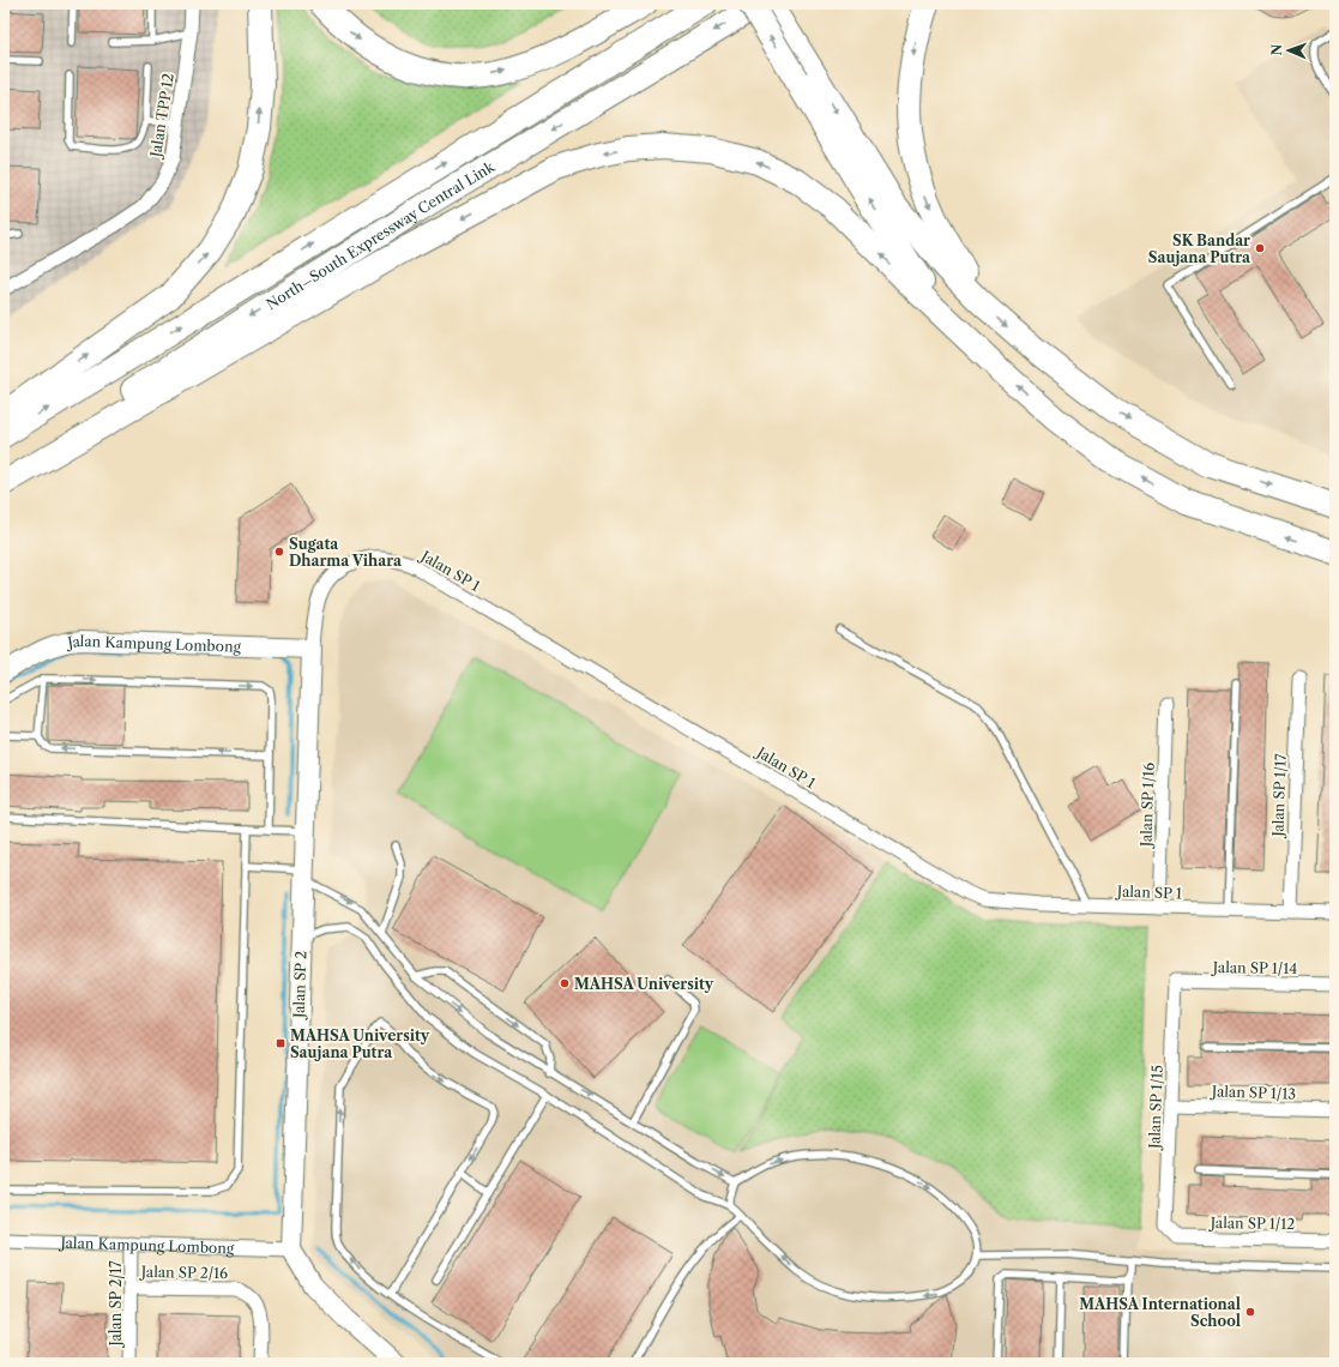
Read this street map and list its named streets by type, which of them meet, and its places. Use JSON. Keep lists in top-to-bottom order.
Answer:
{
  "streets": {
    "highway": ["North–South Expressway Central Link"],
    "street": [
      "Jalan TPP 12",
      "Jalan SP 1",
      "Jalan Kampung Lombong",
      "Jalan SP 1/17",
      "Jalan SP 1/16",
      "Jalan SP 1/14",
      "Jalan SP 2",
      "Jalan SP 1/13",
      "Jalan SP 1/15",
      "Jalan SP 1/12",
      "Jalan SP 2/16",
      "Jalan SP 2/17"
    ]
  },
  "crossings": [
    ["Jalan SP 1", "Jalan Kampung Lombong"],
    ["Jalan SP 1", "Jalan SP 1/17"],
    ["Jalan SP 1", "Jalan SP 1/16"],
    ["Jalan SP 1", "Jalan SP 2"],
    ["Jalan Kampung Lombong", "Jalan SP 2"],
    ["Jalan Kampung Lombong", "Jalan SP 2/17"],
    ["Jalan SP 1/14", "Jalan SP 1/15"],
    ["Jalan SP 1/13", "Jalan SP 1/15"],
    ["Jalan SP 1/15", "Jalan SP 1/12"],
    ["Jalan SP 2/16", "Jalan SP 2/17"]
  ],
  "places": {
    "other": [
      "SK Bandar Saujana Putra",
      "Sugata Dharma Vihara",
      "MAHSA University",
      "MAHSA International School"
    ],
    "transit": ["MAHSA University Saujana Putra"]
  },
  "north": "left"
}
